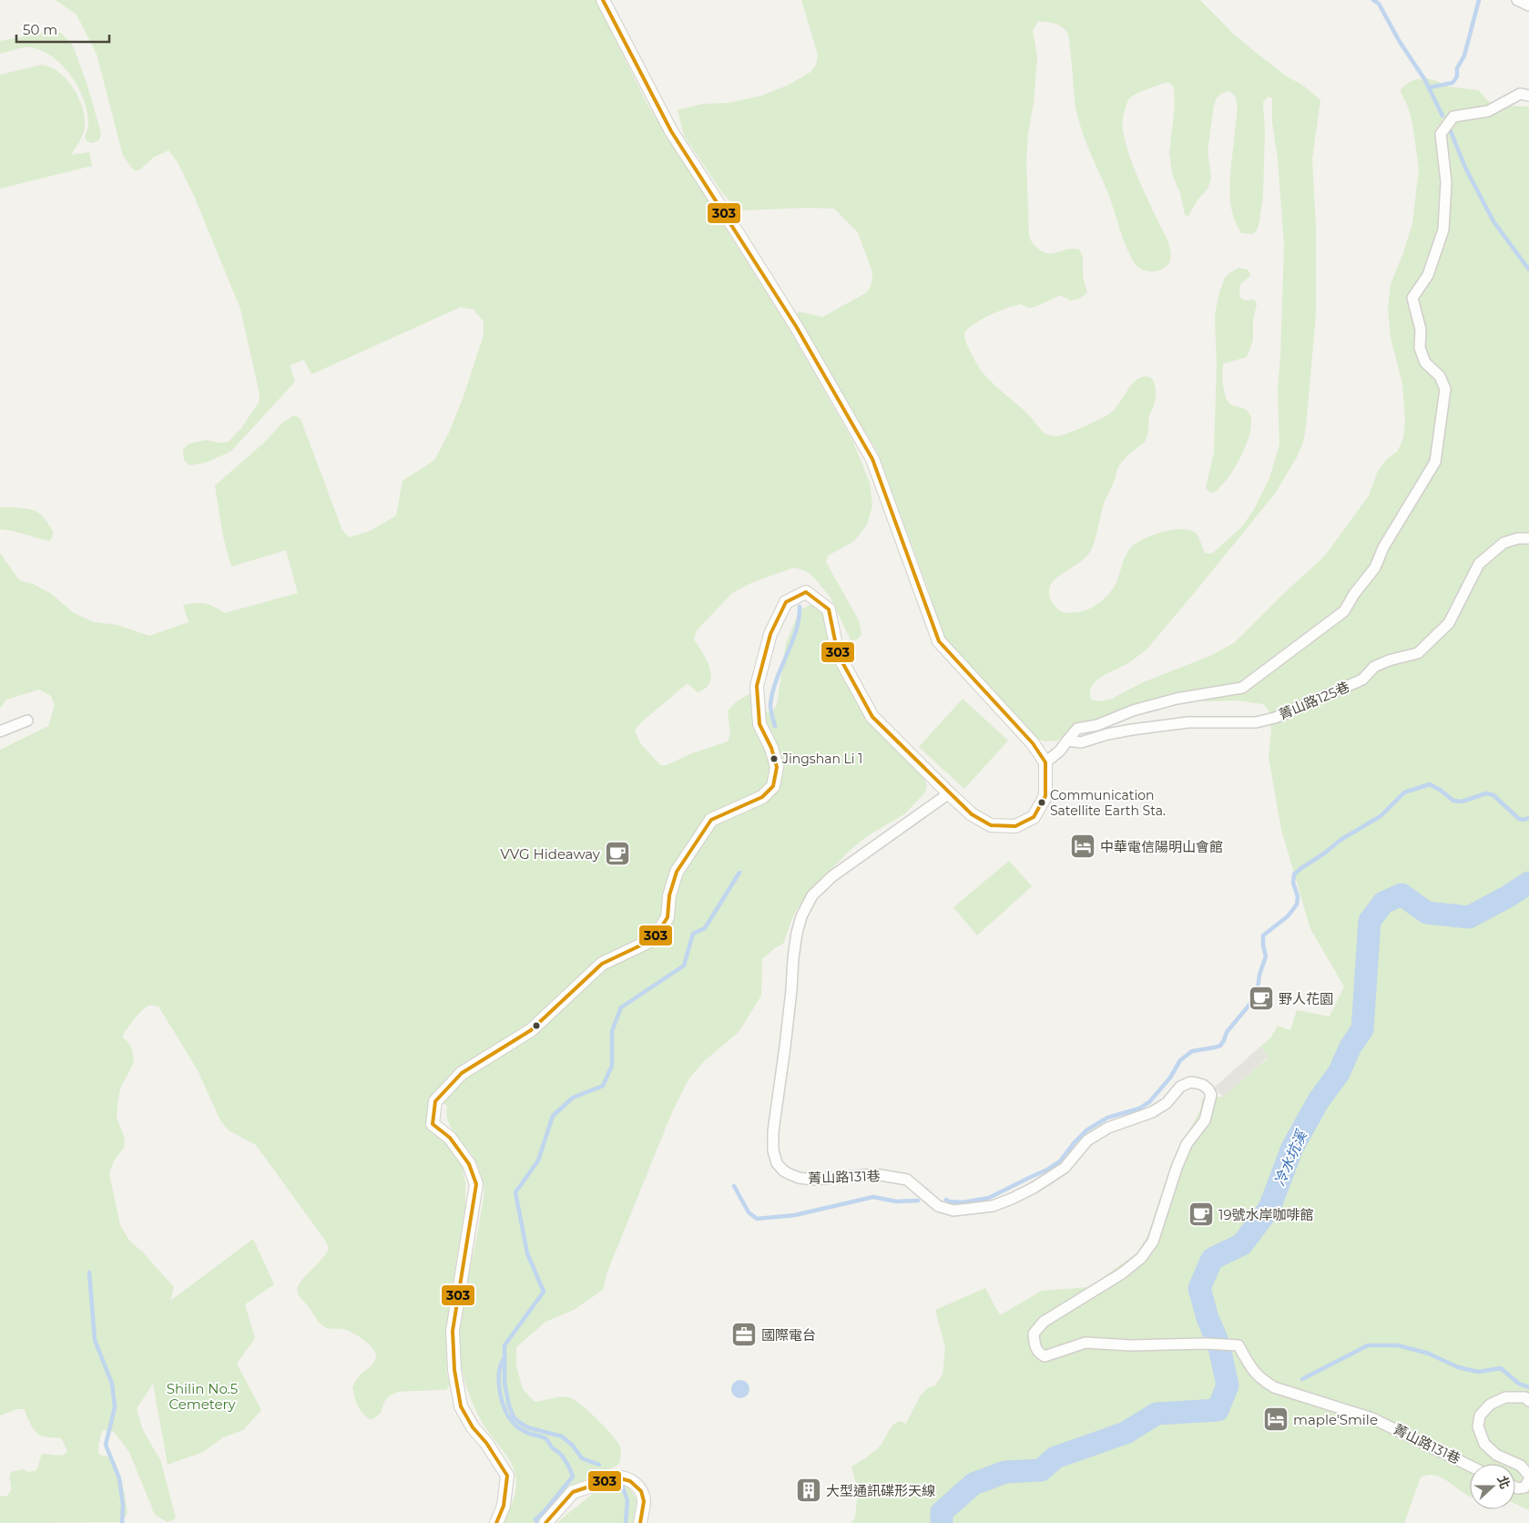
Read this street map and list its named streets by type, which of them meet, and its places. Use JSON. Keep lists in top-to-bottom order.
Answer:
{
  "streets": {
    "street": ["菁山路125巷", "菁山路131巷"]
  },
  "water": ["冷水坑溪"],
  "parks": ["Shilin No.5 Cemetery"],
  "places": {
    "other": ["Jingshan Li 1", "Communication Satellite Earth Sta."],
    "hotel": ["中華電信陽明山會館", "maple'Smile"],
    "cafe": ["VVG Hideaway", "野人花園", "19號水岸咖啡館"],
    "office": ["國際電台"],
    "building": ["大型通訊碟形天線"]
  },
  "lines": ["transit line 303"],
  "scale_bar": "50 m",
  "north": "right"
}
